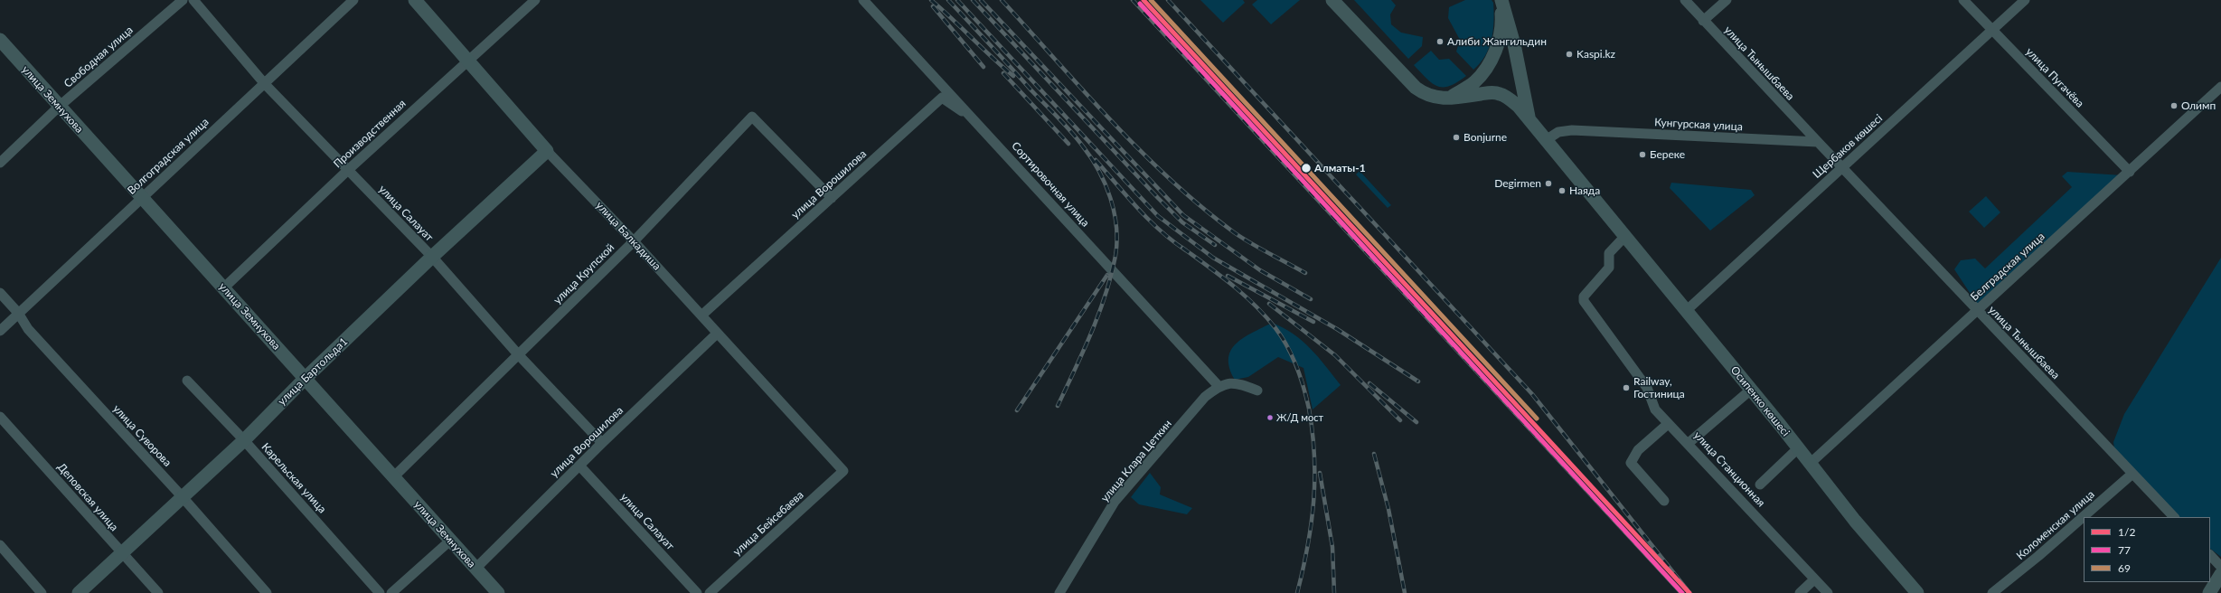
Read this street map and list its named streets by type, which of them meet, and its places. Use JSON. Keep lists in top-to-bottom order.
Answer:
{
  "streets": {
    "street": [
      "Свободная улица",
      "улица Тынышбаева",
      "улица Пугачёва",
      "улица Земнухова",
      "Кунгурская улица",
      "Производственная",
      "Щербаков көшесі",
      "Волгоградская улица",
      "улица Ворошилова",
      "Сортировочная улица",
      "улица Салауат",
      "улица Балкадиша",
      "Белградская улица",
      "улица Крупской",
      "улица Бартольда1",
      "Осипенко көшесі",
      "улица Суворова",
      "улица Клара Цеткин",
      "улица Станционная",
      "Карельская улица",
      "Деповская улица",
      "улица Бейсебаева",
      "Коломенская улица"
    ]
  },
  "crossings": [
    ["Свободная улица", "улица Земнухова"],
    ["улица Тынышбаева", "Кунгурская улица"],
    ["улица Тынышбаева", "Щербаков көшесі"],
    ["улица Тынышбаева", "Белградская улица"],
    ["улица Тынышбаева", "Коломенская улица"],
    ["улица Пугачёва", "Щербаков көшесі"],
    ["улица Пугачёва", "Белградская улица"],
    ["улица Земнухова", "Производственная"],
    ["улица Земнухова", "Волгоградская улица"],
    ["улица Земнухова", "улица Ворошилова"],
    ["улица Земнухова", "улица Крупской"],
    ["улица Земнухова", "улица Бартольда1"],
    ["Кунгурская улица", "Осипенко көшесі"],
    ["Производственная", "улица Салауат"],
    ["Производственная", "улица Балкадиша"],
    ["Щербаков көшесі", "Осипенко көшесі"],
    ["Волгоградская улица", "улица Салауат"],
    ["Волгоградская улица", "улица Суворова"],
    ["улица Ворошилова", "Сортировочная улица"],
    ["улица Ворошилова", "улица Салауат"],
    ["улица Ворошилова", "улица Балкадиша"],
    ["улица Ворошилова", "улица Крупской"],
    ["Сортировочная улица", "улица Клара Цеткин"],
    ["улица Салауат", "улица Крупской"],
    ["улица Салауат", "улица Бартольда1"],
    ["улица Балкадиша", "улица Крупской"],
    ["улица Балкадиша", "улица Бартольда1"],
    ["улица Балкадиша", "улица Бейсебаева"],
    ["Белградская улица", "Осипенко көшесі"],
    ["улица Бартольда1", "улица Суворова"],
    ["улица Бартольда1", "Карельская улица"],
    ["улица Бартольда1", "Деповская улица"],
    ["Осипенко көшесі", "улица Станционная"]
  ],
  "places": [
    "Алиби Жангильдин",
    "Kaspi.kz",
    "Олимп",
    "Bonjurne",
    "Береке",
    "Алматы-1",
    "Degirmen",
    "Наяда",
    "Railway, Гостиница",
    "Ж/Д мост"
  ],
  "lines": ["transit line 1/2", "transit line 69", "transit line 77"],
  "legend": ["1/2", "77", "69"]
}
